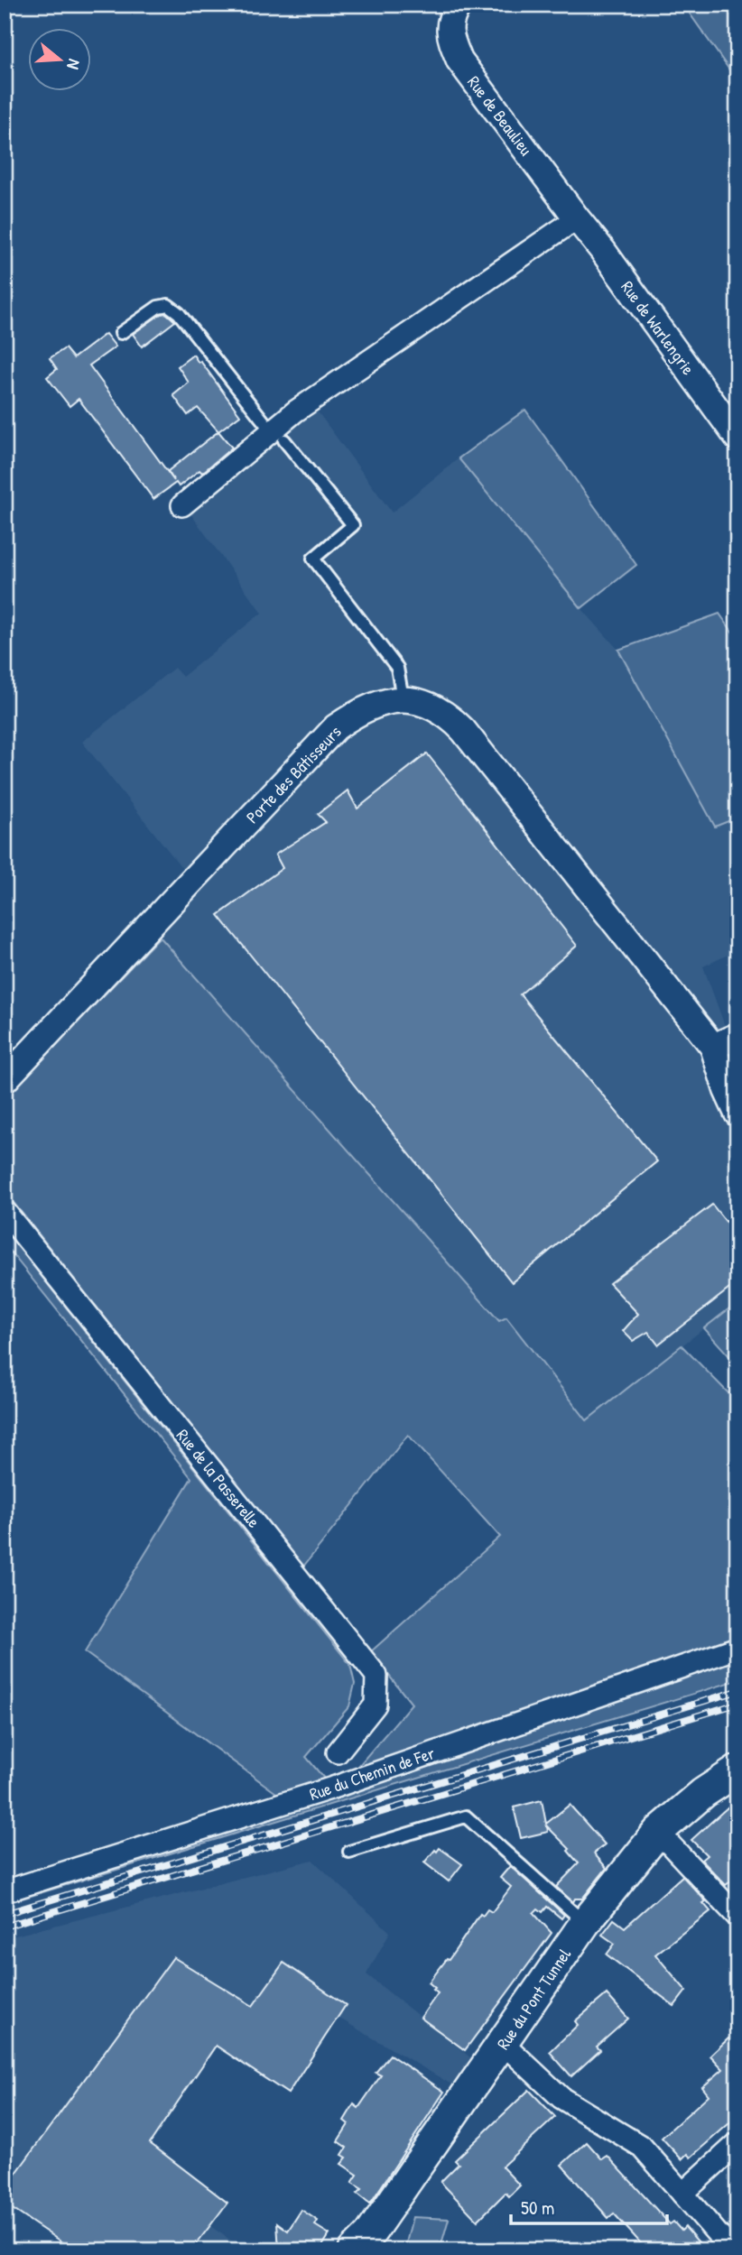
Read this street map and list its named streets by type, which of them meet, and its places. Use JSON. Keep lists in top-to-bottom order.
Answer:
{
  "streets": {
    "main road": ["Rue du Pont Tunnel"],
    "street": [
      "Rue de Beaulieu",
      "Rue de Warlengrie",
      "Porte des Bâtisseurs",
      "Rue de la Passerelle",
      "Rue du Chemin de Fer"
    ]
  },
  "crossings": [
    ["Rue de Beaulieu", "Rue de Warlengrie"]
  ],
  "scale_bar": "50 m",
  "north": "right"
}
